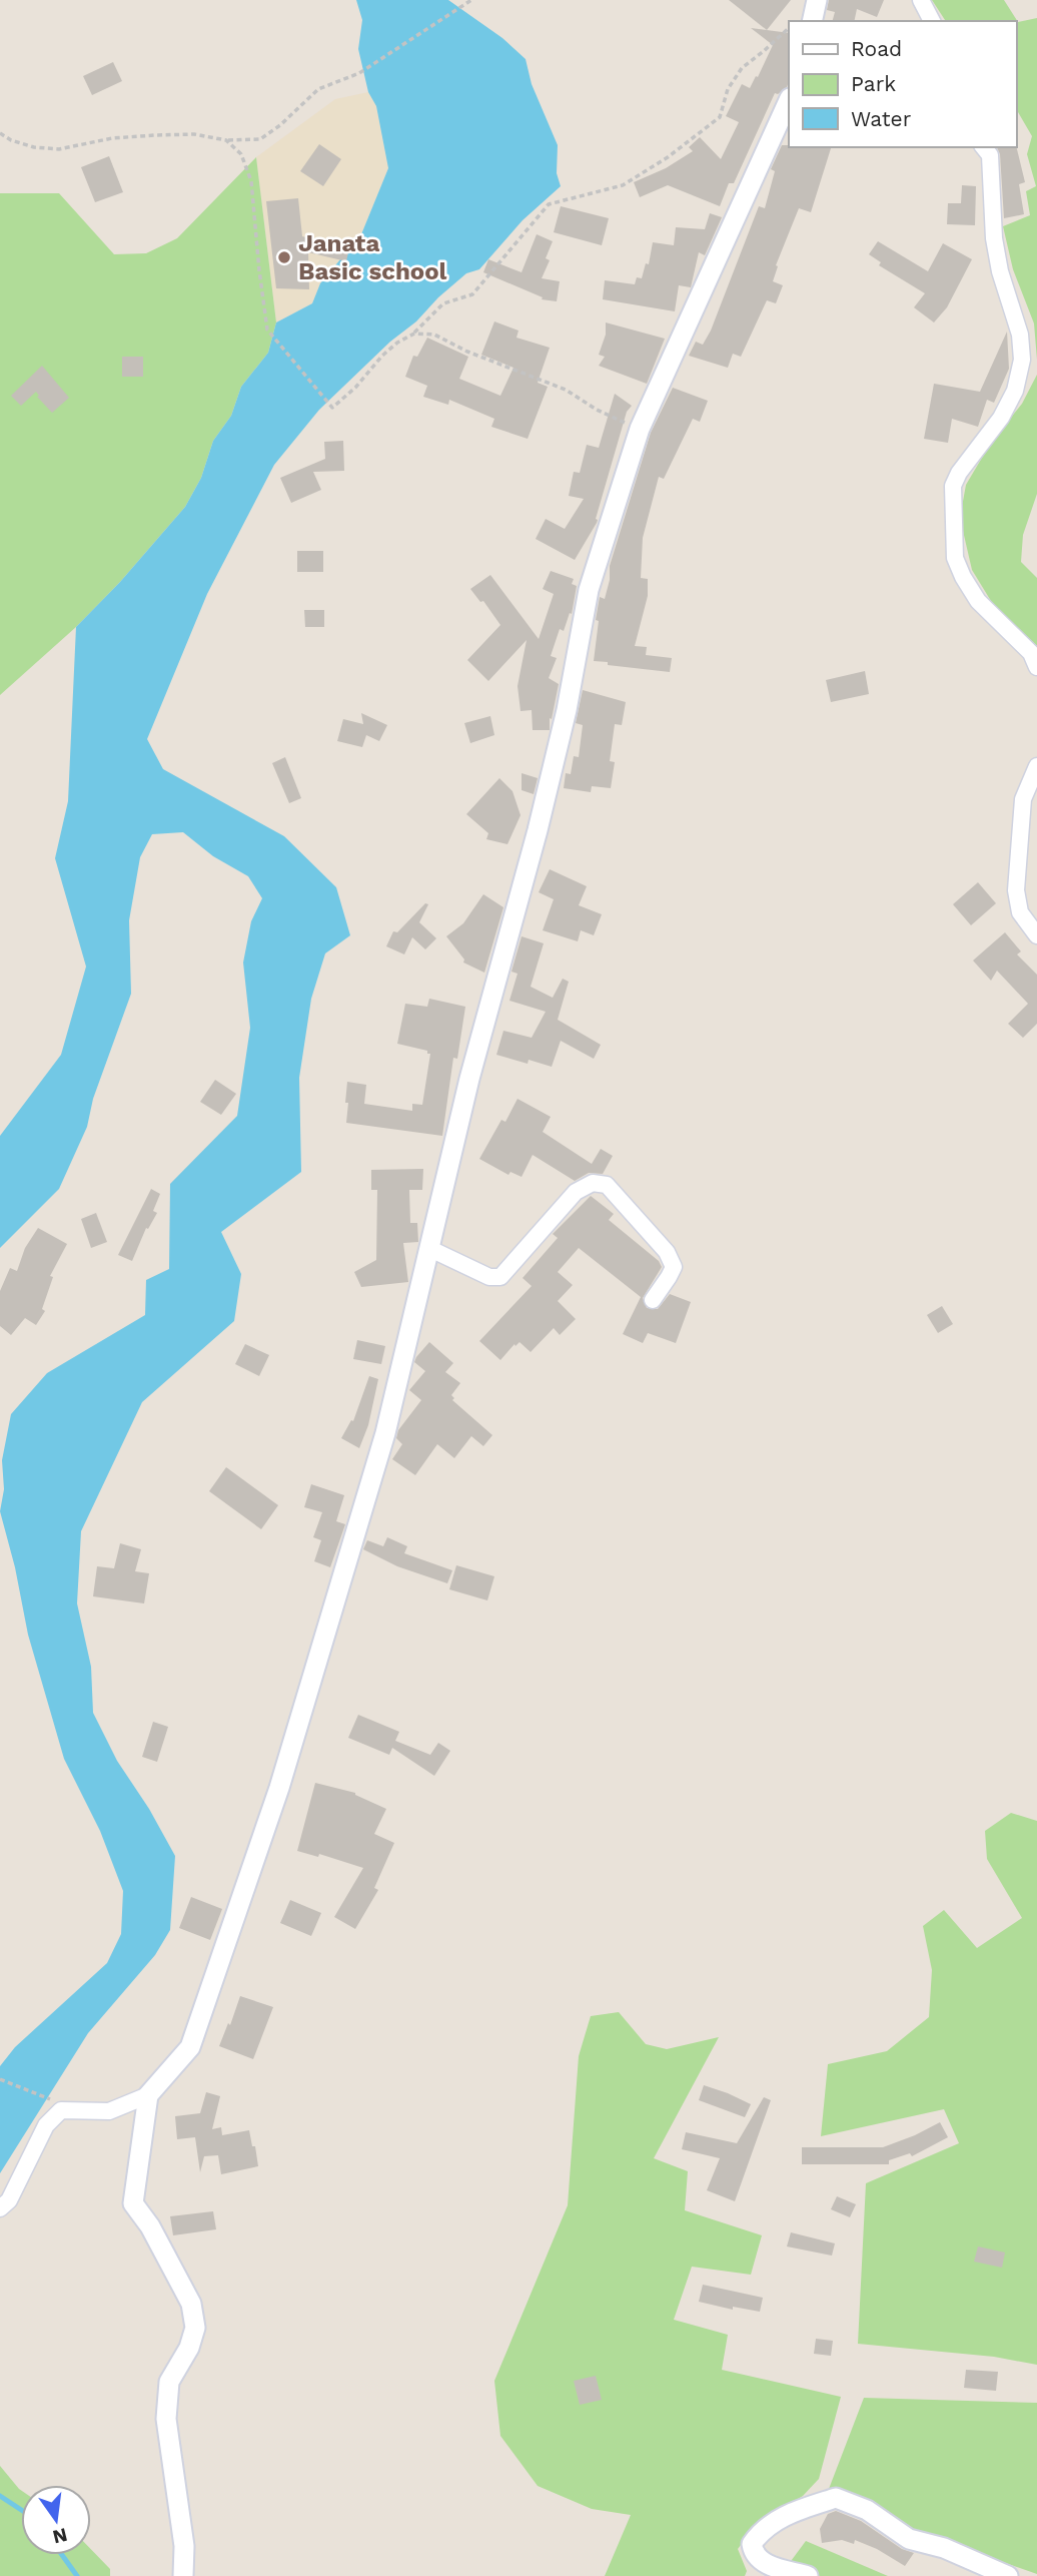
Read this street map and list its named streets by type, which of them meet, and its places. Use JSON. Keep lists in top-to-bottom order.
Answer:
{
  "places": ["Janata Basic school"],
  "legend": ["Road", "Park", "Water"],
  "north": "bottom"
}
